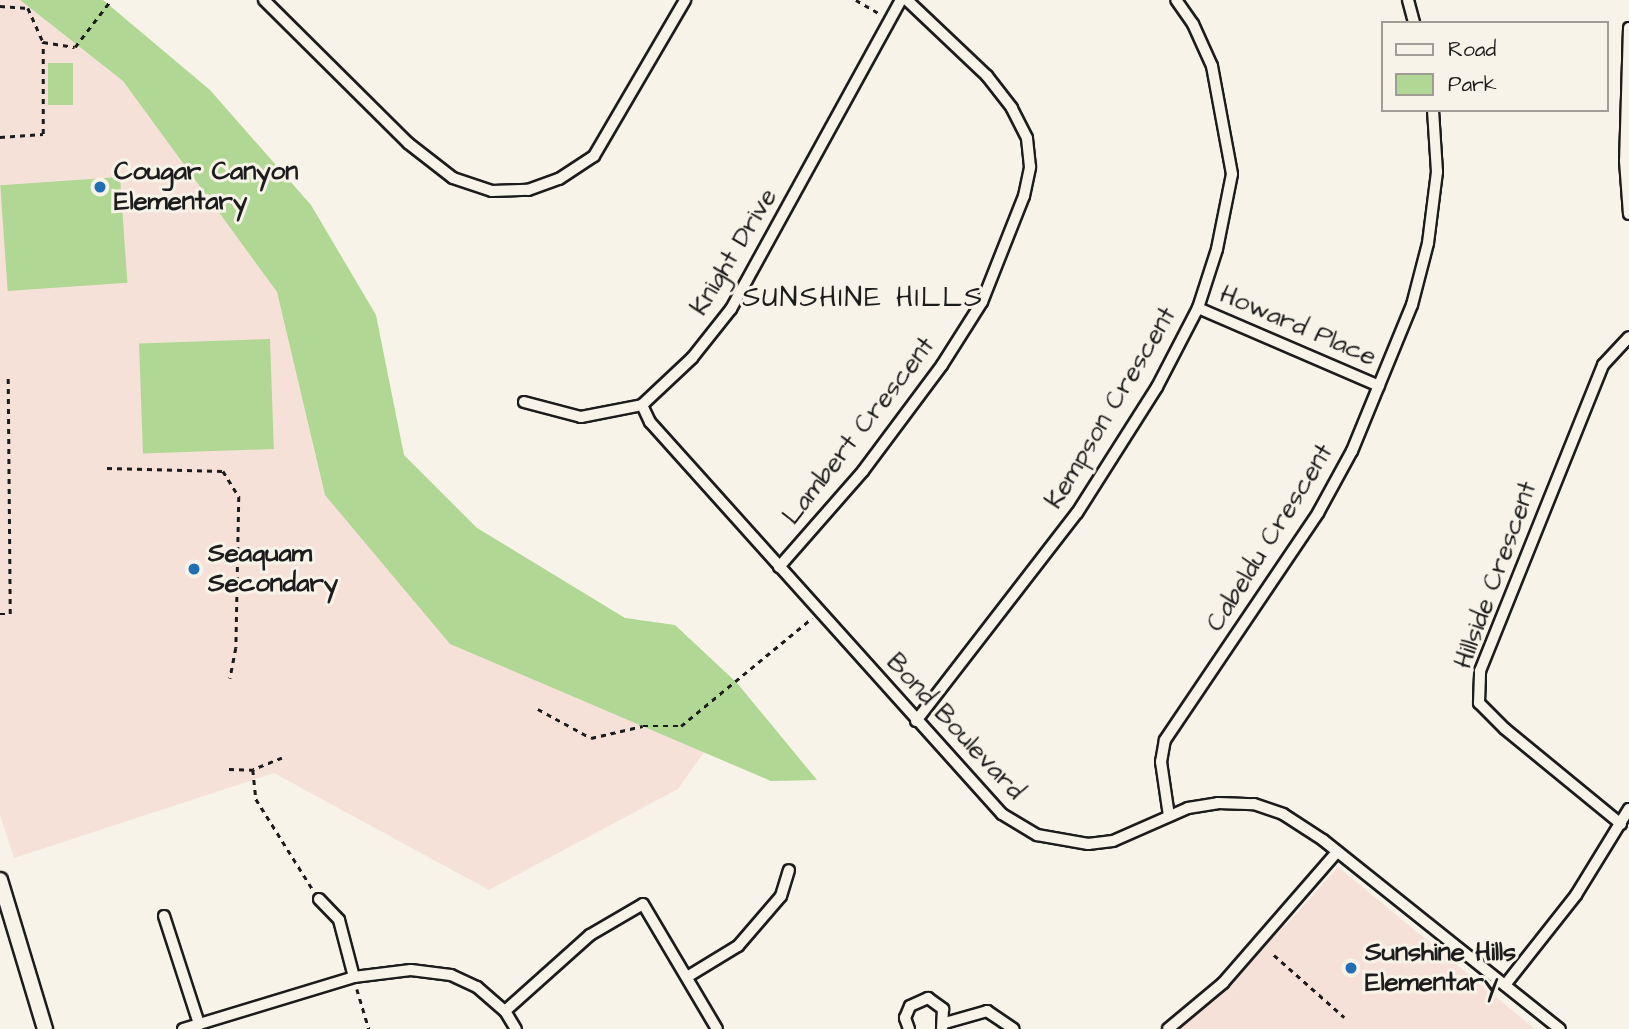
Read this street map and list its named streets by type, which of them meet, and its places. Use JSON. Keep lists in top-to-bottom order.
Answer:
{
  "streets": {
    "street": [
      "Knight Drive",
      "Howard Place",
      "Kempson Crescent",
      "Lambert Crescent",
      "Cabeldu Crescent",
      "Hillside Crescent",
      "Bond Boulevard"
    ]
  },
  "crossings": [
    ["Knight Drive", "Bond Boulevard"],
    ["Howard Place", "Kempson Crescent"],
    ["Howard Place", "Cabeldu Crescent"],
    ["Kempson Crescent", "Bond Boulevard"],
    ["Lambert Crescent", "Bond Boulevard"],
    ["Cabeldu Crescent", "Bond Boulevard"]
  ],
  "districts": ["SUNSHINE HILLS"],
  "places": ["Cougar Canyon Elementary", "Seaquam Secondary", "Sunshine Hills Elementary"],
  "legend": ["Road", "Park"]
}
